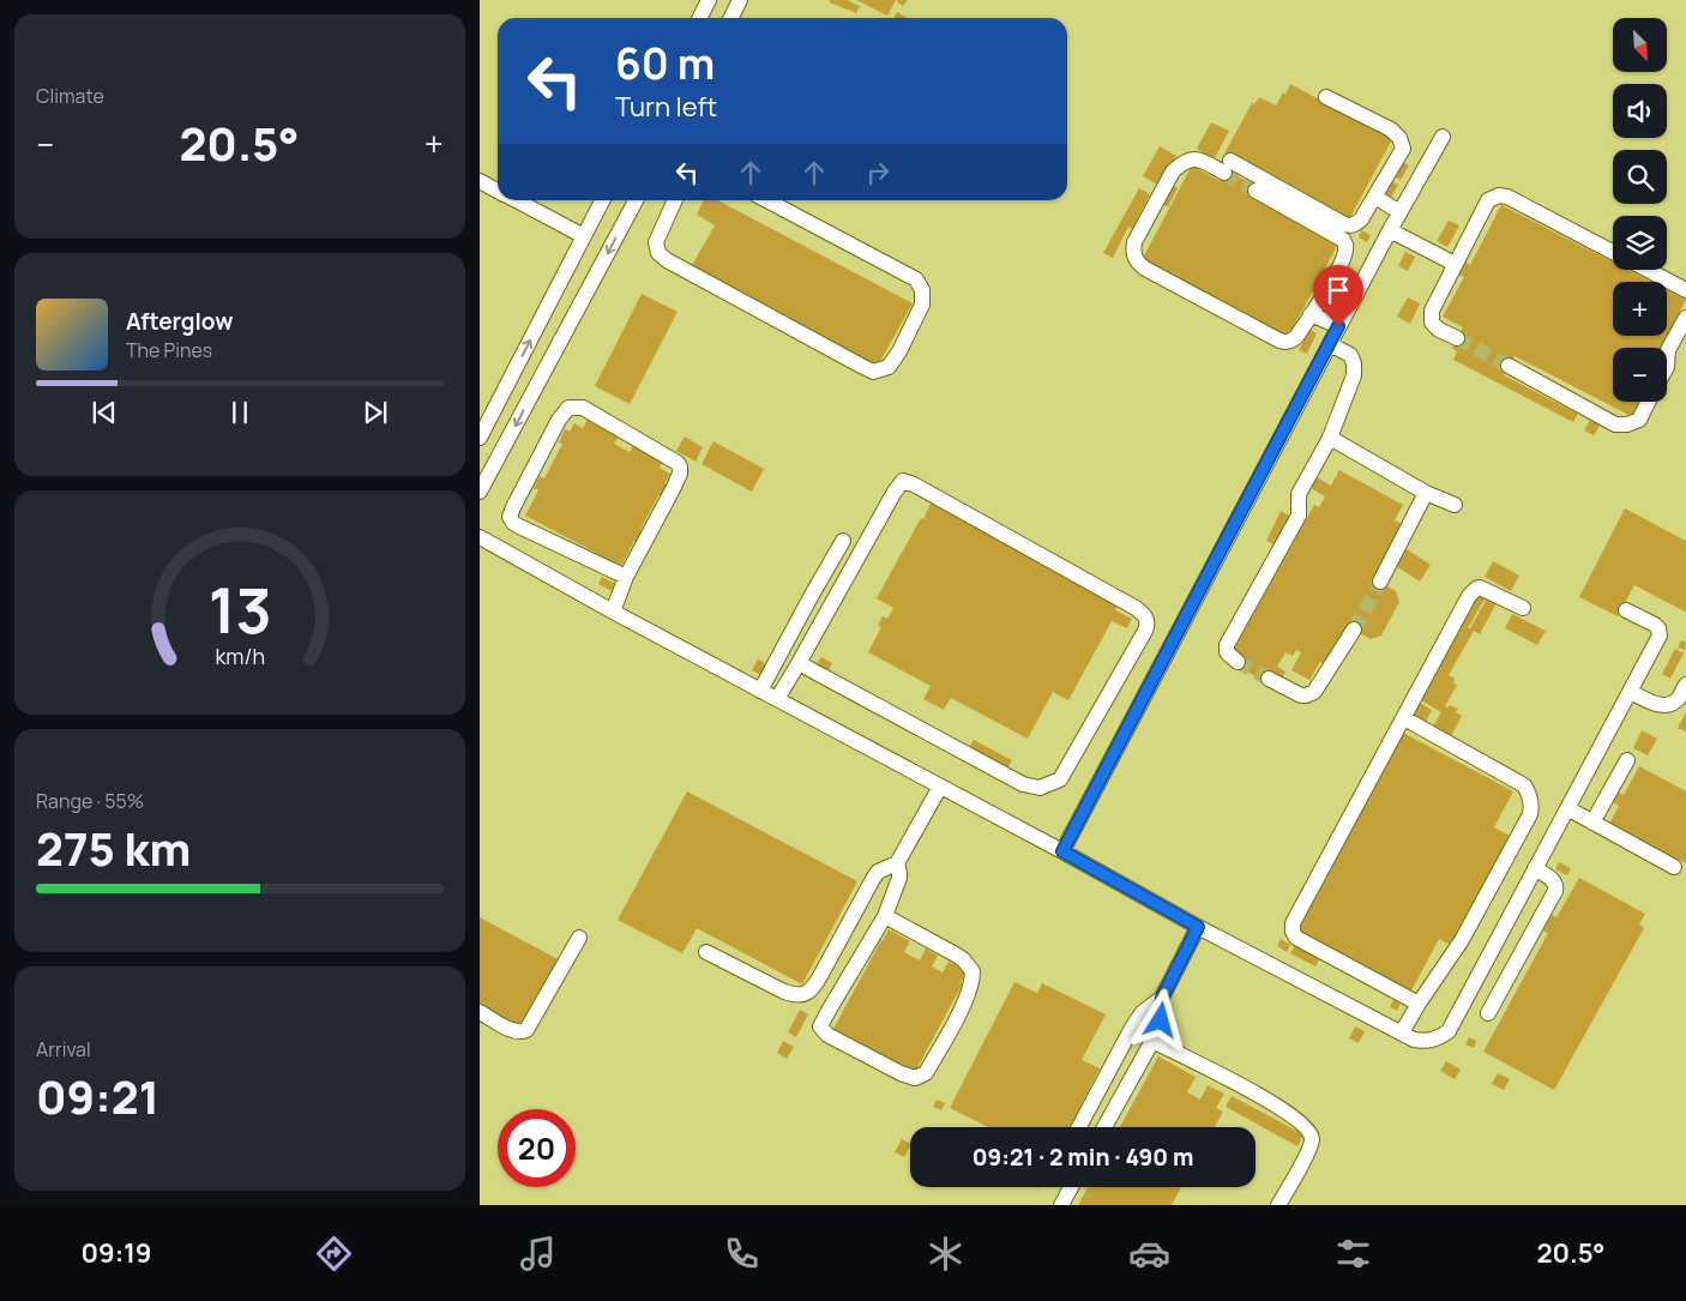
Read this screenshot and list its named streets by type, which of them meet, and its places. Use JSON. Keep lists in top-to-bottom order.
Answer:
{
  "north": "bottom right",
  "page": {
    "tile": [
      "Climate",
      ["Range · 55%", "275 km"],
      ["Arrival", "09:21"]
    ],
    "map_buttons": ["+", "−"],
    "turn": ["60 m", "Turn left"],
    "heat": ["−", "20.5°", "+"],
    "song": ["Afterglow", "The Pines"],
    "limit": "20",
    "trip": "09:21 · 2 min · 490 m",
    "tabs": ["09:19", "20.5°"],
    "gauge": ["13", "km/h"]
  }
}
